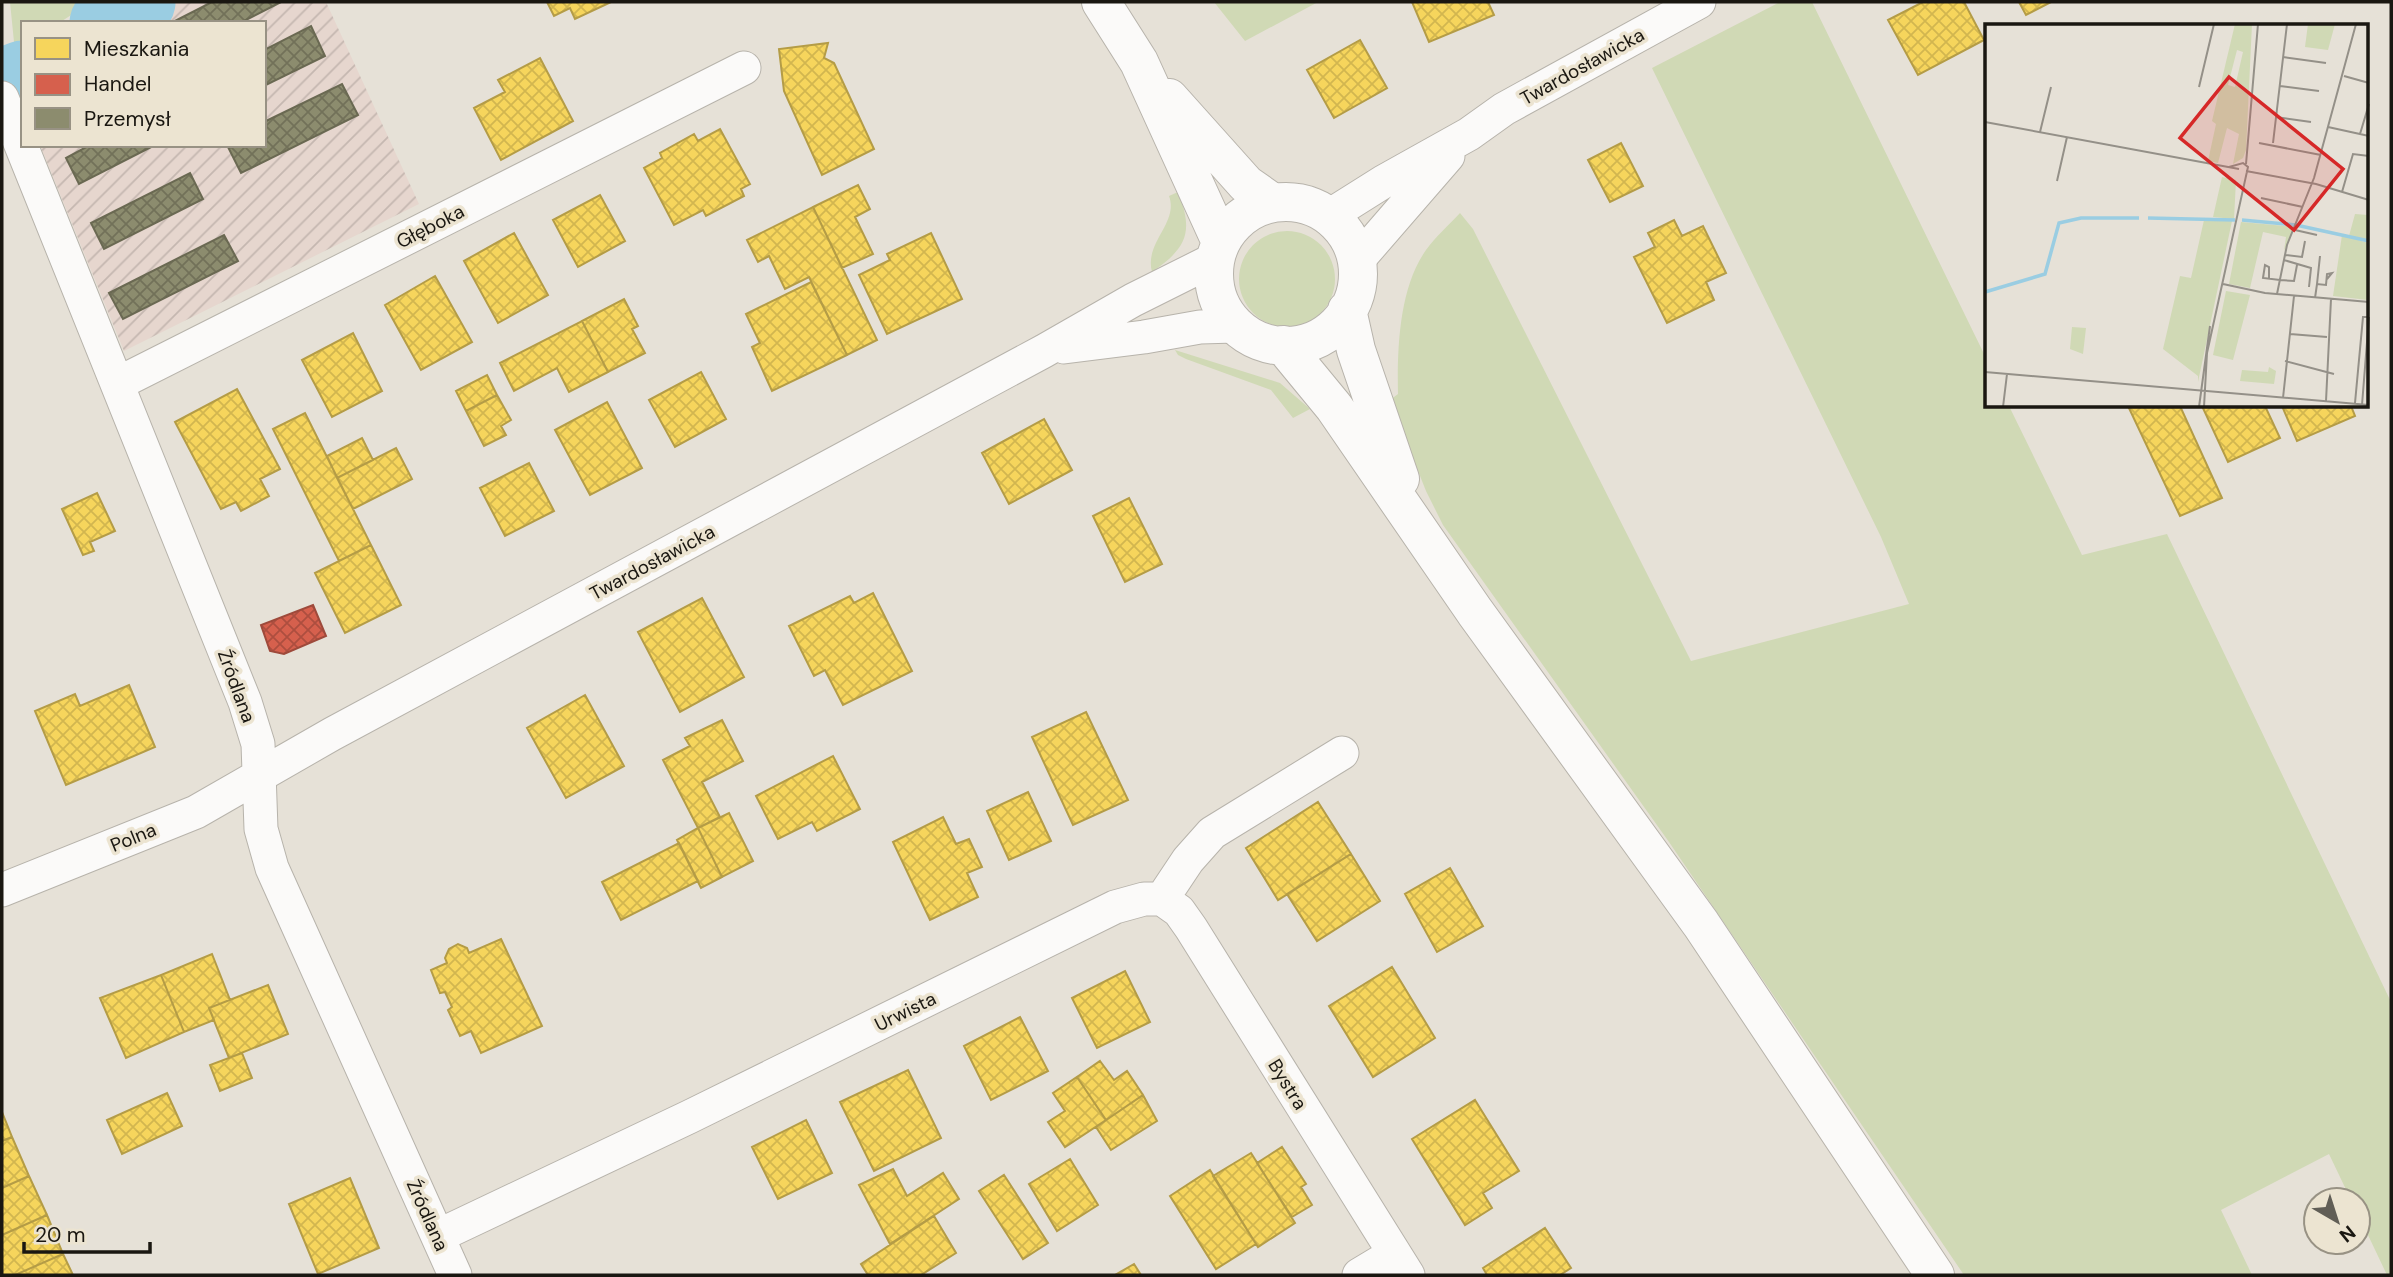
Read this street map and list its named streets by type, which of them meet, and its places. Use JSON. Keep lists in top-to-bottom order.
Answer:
{
  "streets": {
    "street": [
      "Twardosławicka",
      "Głęboka",
      "Źródlana",
      "Polna",
      "Urwista",
      "Bystra"
    ]
  },
  "crossings": [
    ["Twardosławicka", "Źródlana"],
    ["Twardosławicka", "Polna"],
    ["Głęboka", "Źródlana"],
    ["Źródlana", "Polna"],
    ["Źródlana", "Urwista"],
    ["Urwista", "Bystra"]
  ],
  "legend": ["Mieszkania", "Handel", "Przemysł"],
  "scale_bar": "20 m",
  "north": "bottom right"
}
